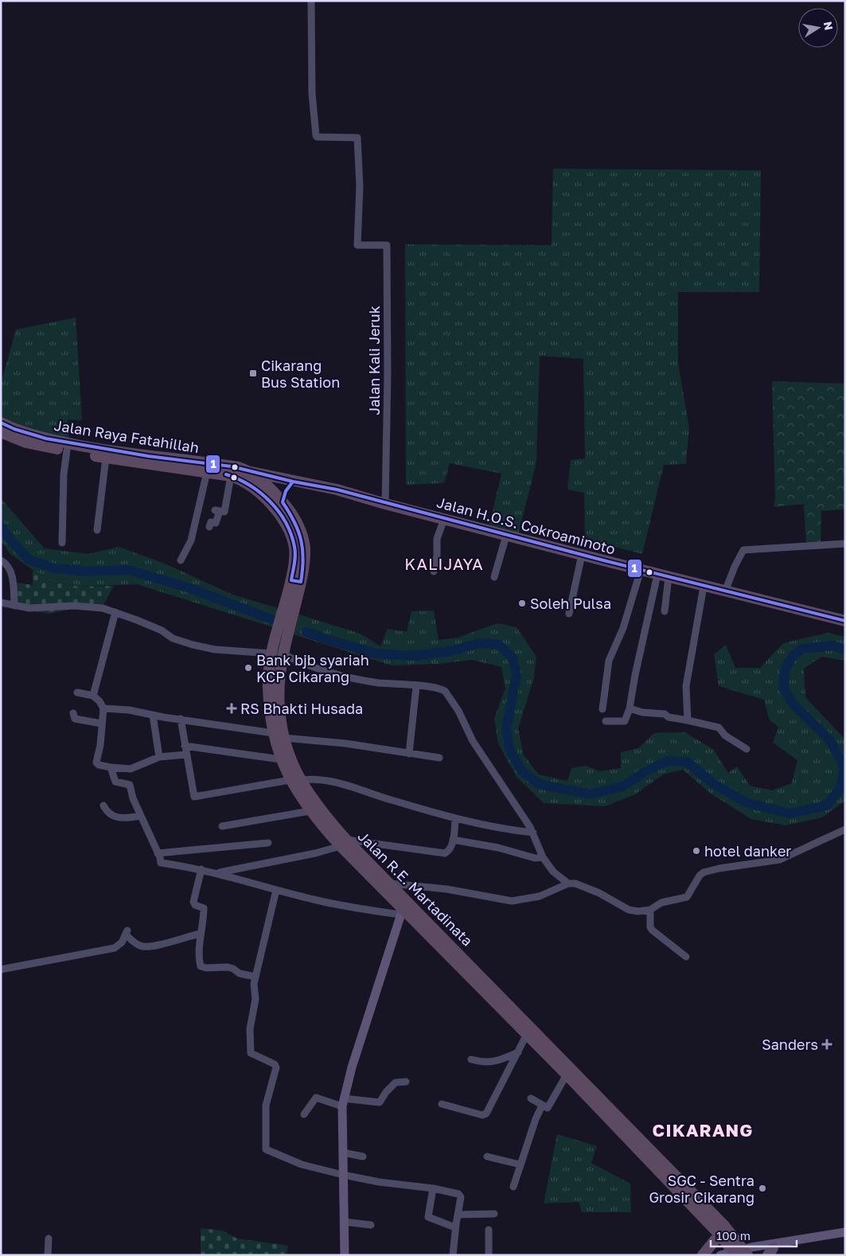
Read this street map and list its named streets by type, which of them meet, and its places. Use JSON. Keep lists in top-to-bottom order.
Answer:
{
  "streets": {
    "highway": ["Jalan Raya Fatahillah", "Jalan H.O.S. Cokroaminoto", "Jalan R.E. Martadinata"],
    "street": ["Jalan Kali Jeruk"]
  },
  "crossings": [
    ["Jalan Kali Jeruk", "Jalan H.O.S. Cokroaminoto"],
    ["Jalan Raya Fatahillah", "Jalan H.O.S. Cokroaminoto"],
    ["Jalan Raya Fatahillah", "Jalan R.E. Martadinata"],
    ["Jalan H.O.S. Cokroaminoto", "Jalan R.E. Martadinata"]
  ],
  "districts": ["KALIJAYA", "CIKARANG"],
  "places": {
    "transit": ["Cikarang Bus Station"],
    "other": [
      "Soleh Pulsa",
      "Bank bjb syariah KCP Cikarang",
      "hotel danker",
      "SGC - Sentra Grosir Cikarang"
    ],
    "health": ["RS Bhakti Husada", "Sanders"]
  },
  "lines": ["transit line 1"],
  "scale_bar": "100 m",
  "north": "right"
}
